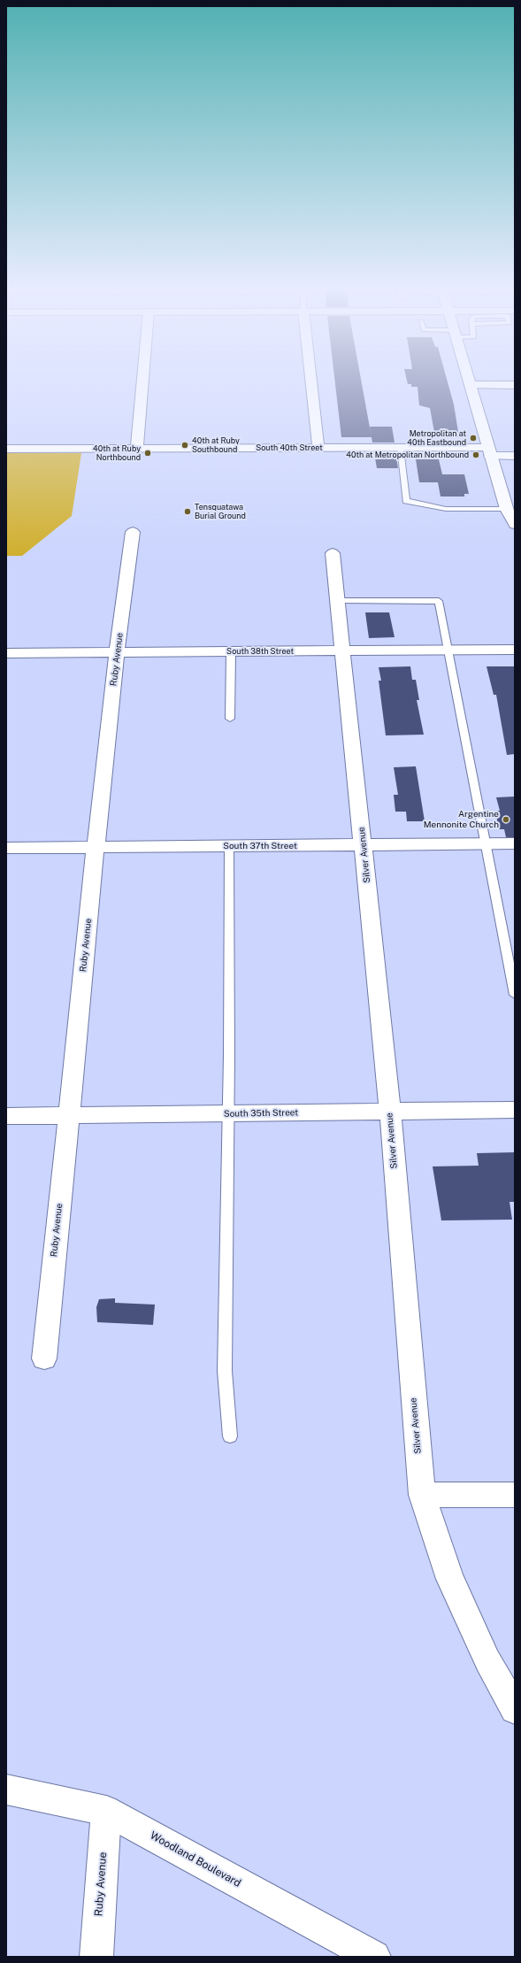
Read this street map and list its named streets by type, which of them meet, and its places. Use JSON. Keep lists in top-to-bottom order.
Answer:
{
  "streets": {
    "street": [
      "South 40th Street",
      "South 38th Street",
      "Ruby Avenue",
      "South 37th Street",
      "Silver Avenue",
      "South 35th Street",
      "Woodland Boulevard"
    ]
  },
  "crossings": [
    ["South 38th Street", "Ruby Avenue"],
    ["South 38th Street", "Silver Avenue"],
    ["Ruby Avenue", "South 37th Street"],
    ["Ruby Avenue", "South 35th Street"],
    ["Ruby Avenue", "Woodland Boulevard"],
    ["South 37th Street", "Silver Avenue"],
    ["Silver Avenue", "South 35th Street"]
  ],
  "places": [
    "Metropolitan at 40th Eastbound",
    "40th at Ruby Southbound",
    "40th at Ruby Northbound",
    "40th at Metropolitan Northbound",
    "Tensquatawa Burial Ground",
    "Argentine Mennonite Church"
  ]
}
